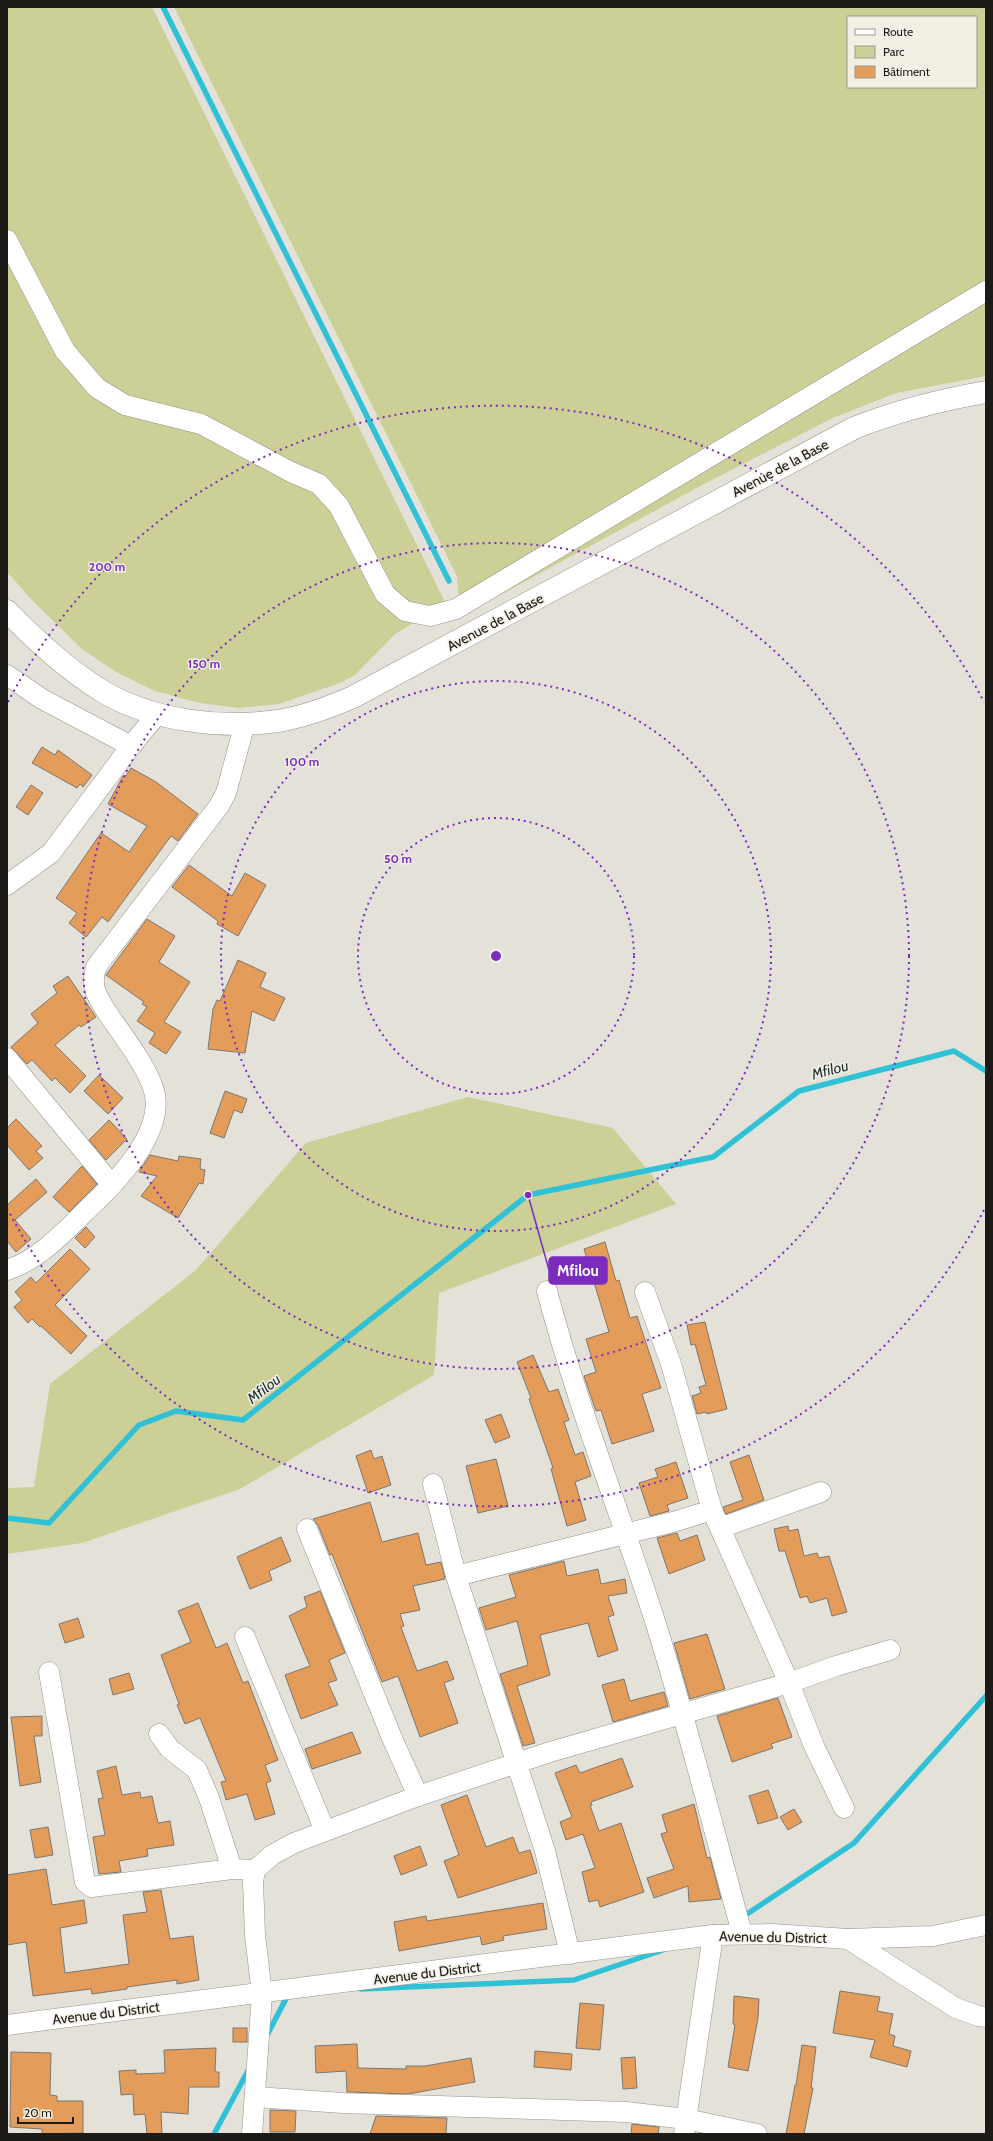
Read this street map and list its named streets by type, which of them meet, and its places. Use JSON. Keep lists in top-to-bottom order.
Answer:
{
  "streets": {
    "main road": ["Avenue de la Base"],
    "street": ["Avenue du District"]
  },
  "water": ["Mfilou"],
  "places": ["Mfilou"],
  "legend": ["Route", "Parc", "Bâtiment"],
  "scale_bar": "20 m",
  "rings": [
    "200 m",
    "150 m",
    "100 m",
    "50 m"
  ]
}
